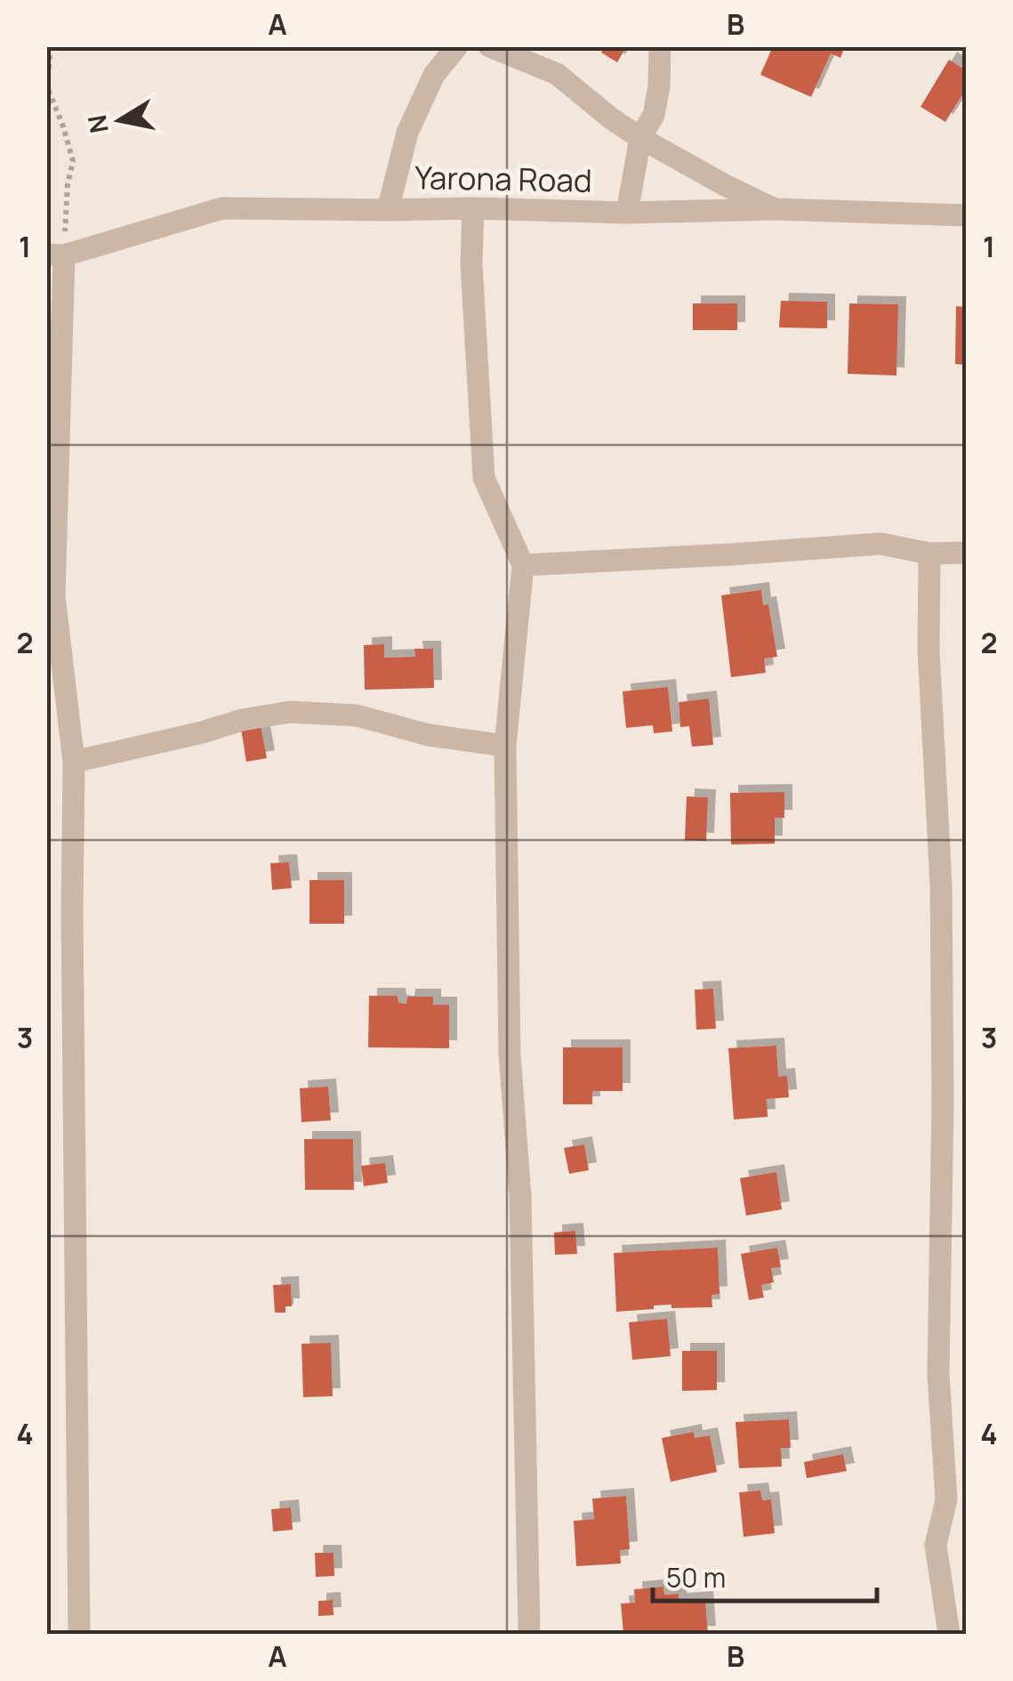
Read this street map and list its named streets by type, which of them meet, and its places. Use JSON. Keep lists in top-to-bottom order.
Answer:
{
  "streets": {
    "street": ["Yarona Road"]
  },
  "scale_bar": "50 m",
  "north": "left",
  "grid": {
    "columns": ["A", "B"],
    "rows": [
      "1",
      "2",
      "3",
      "4"
    ]
  }
}
